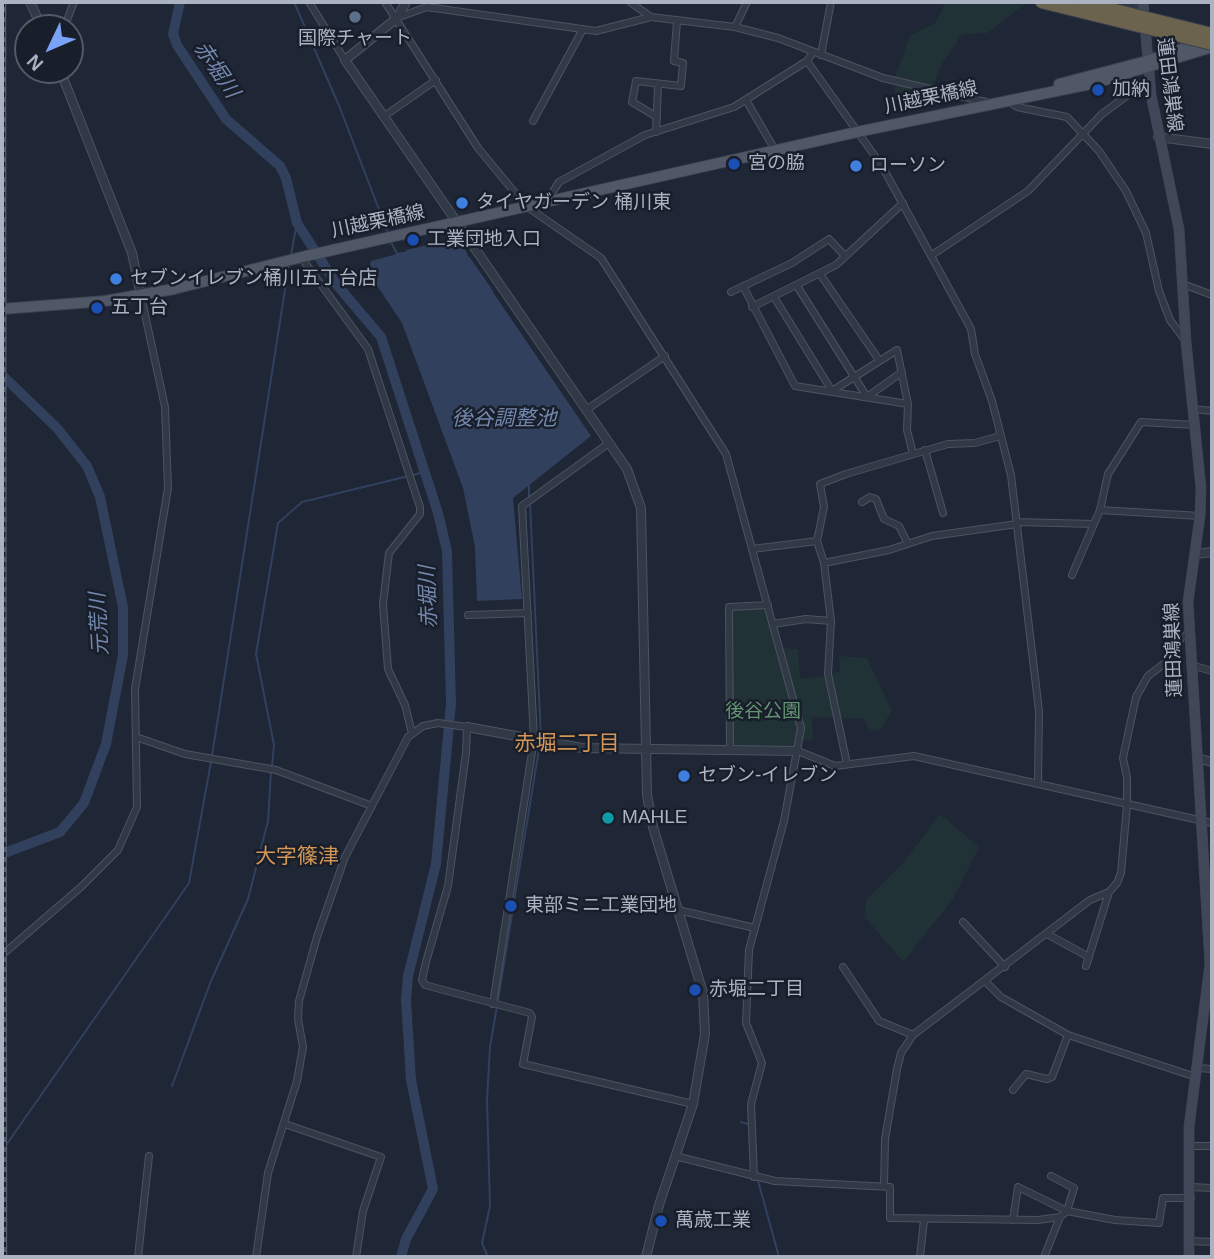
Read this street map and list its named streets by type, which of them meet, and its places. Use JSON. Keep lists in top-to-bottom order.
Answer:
{
  "streets": {
    "main road": ["蓮田鴻巣線", "川越栗橋線"]
  },
  "crossings": [
    ["蓮田鴻巣線", "川越栗橋線"]
  ],
  "districts": ["赤堀二丁目", "大字篠津"],
  "water": ["赤堀川", "後谷調整池", "元荒川"],
  "parks": ["後谷公園"],
  "places": [
    "国際チャート",
    "加納",
    "宮の脇",
    "ローソン",
    "タイヤガーデン 桶川東",
    "工業団地入口",
    "セブンイレブン桶川五丁台店",
    "五丁台",
    "セブン-イレブン",
    "MAHLE",
    "東部ミニ工業団地",
    "赤堀二丁目",
    "萬歳工業"
  ],
  "north": "bottom left"
}
